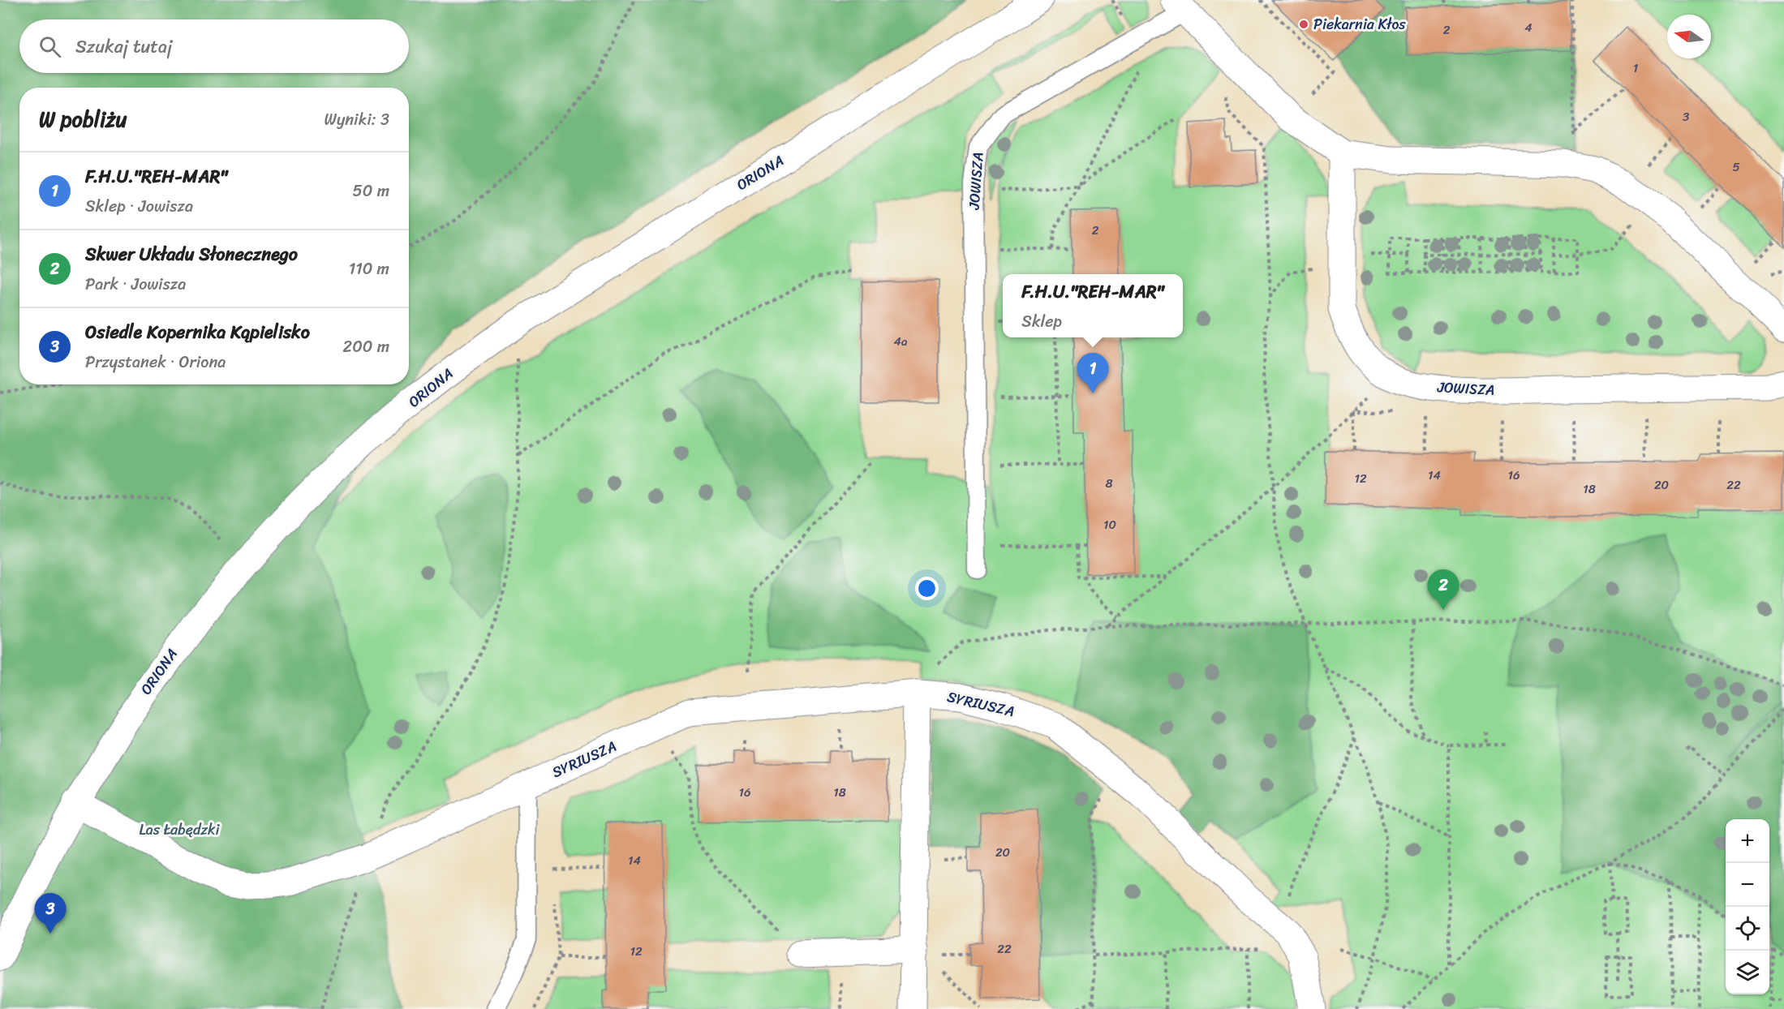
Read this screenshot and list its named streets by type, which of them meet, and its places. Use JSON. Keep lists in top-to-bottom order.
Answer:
{
  "streets": {
    "street": ["ORIONA", "JOWISZA", "SYRIUSZA"]
  },
  "crossings": [
    ["ORIONA", "SYRIUSZA"]
  ],
  "parks": ["Las Łabędzki"],
  "places": ["Piekarnia Kłos"],
  "house_numbers": [
    "4",
    "2",
    "1",
    "3",
    "5",
    "2",
    "4a",
    "14",
    "16",
    "12",
    "8",
    "20",
    "22",
    "18",
    "10",
    "16",
    "18",
    "20",
    "14",
    "22",
    "12"
  ],
  "north": "left",
  "page": {
    "search": "Szukaj tutaj",
    "heading": ["W pobliżu", "Wyniki: 3"],
    "list": [
      {
        "mark": "1",
        "name": "F.H.U.\"REH-MAR\"",
        "note": "Sklep · Jowisza",
        "value": "50 m"
      },
      {
        "mark": "2",
        "name": "Skwer Układu Słonecznego",
        "note": "Park · Jowisza",
        "value": "110 m"
      },
      {
        "mark": "3",
        "name": "Osiedle Kopernika Kąpielisko",
        "note": "Przystanek · Oriona",
        "value": "200 m"
      }
    ],
    "popup": ["F.H.U.\"REH-MAR\"", "Sklep"],
    "pins": ["1", "2", "3"],
    "map_buttons": ["+", "−"]
  }
}
